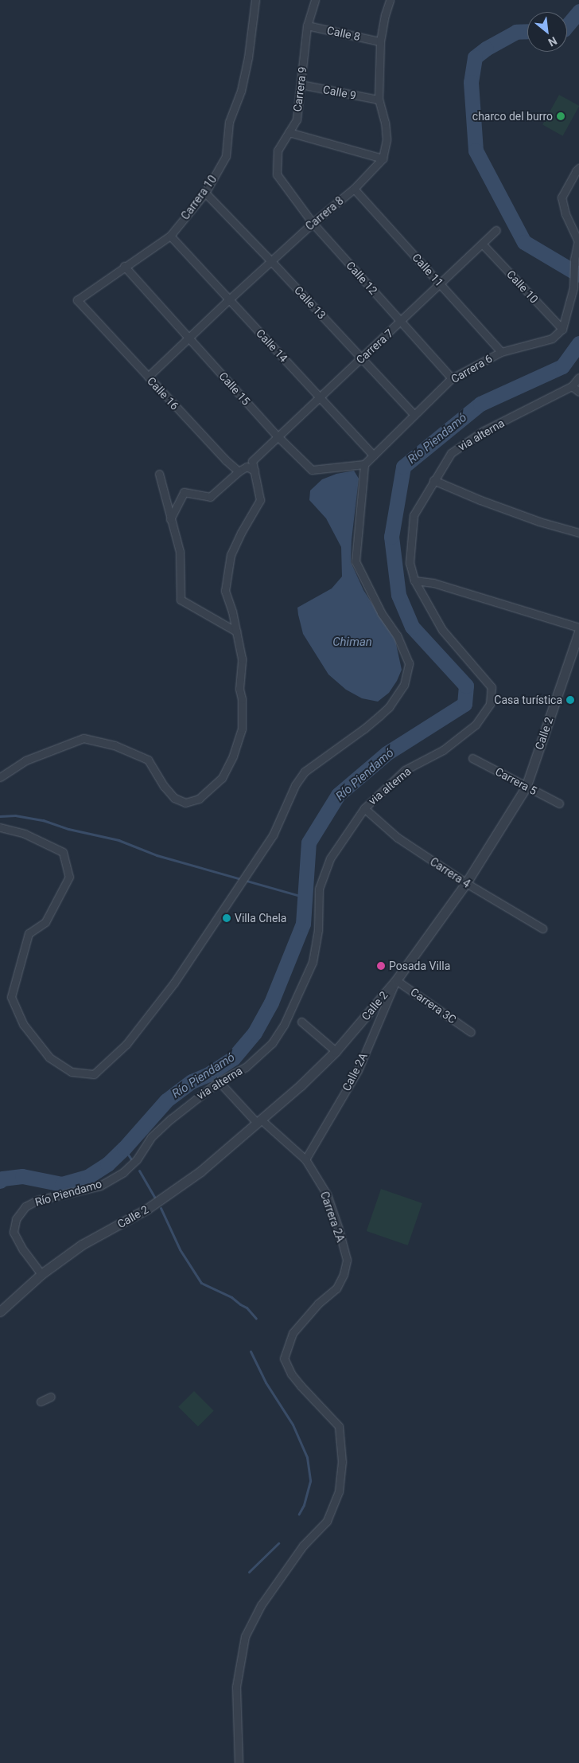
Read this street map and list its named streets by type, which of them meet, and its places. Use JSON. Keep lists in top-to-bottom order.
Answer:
{
  "streets": {
    "street": [
      "Calle 8",
      "Carrera 9",
      "Calle 9",
      "Carrera 10",
      "Carrera 8",
      "Calle 11",
      "Calle 12",
      "Calle 10",
      "Calle 13",
      "Calle 14",
      "Carrera 7",
      "Carrera 6",
      "Calle 15",
      "Calle 16",
      "via alterna",
      "Calle 2",
      "Carrera 5",
      "Carrera 4",
      "Carrera 3C",
      "Calle 2A",
      "Río Piendamo",
      "Carrera 2A"
    ]
  },
  "crossings": [
    ["Calle 8", "Carrera 9"],
    ["Carrera 9", "Calle 9"],
    ["Carrera 9", "Calle 12"],
    ["Carrera 10", "Calle 13"],
    ["Carrera 10", "Calle 14"],
    ["Carrera 10", "Calle 15"],
    ["Carrera 10", "Calle 16"],
    ["Carrera 8", "Calle 11"],
    ["Carrera 8", "Calle 12"],
    ["Carrera 8", "Calle 13"],
    ["Carrera 8", "Calle 14"],
    ["Carrera 8", "Calle 15"],
    ["Carrera 8", "Calle 16"],
    ["Calle 11", "Carrera 7"],
    ["Calle 11", "Carrera 6"],
    ["Calle 12", "Carrera 7"],
    ["Calle 12", "Carrera 6"],
    ["Calle 10", "Carrera 7"],
    ["Calle 10", "Carrera 6"],
    ["Calle 13", "Carrera 7"],
    ["Calle 13", "Carrera 6"],
    ["Calle 14", "Carrera 7"],
    ["Calle 14", "Carrera 6"],
    ["Carrera 7", "Calle 15"],
    ["Carrera 6", "Calle 15"],
    ["via alterna", "Carrera 4"],
    ["via alterna", "Río Piendamo"],
    ["via alterna", "Carrera 2A"],
    ["Calle 2", "Carrera 5"],
    ["Calle 2", "Carrera 4"],
    ["Calle 2", "Carrera 3C"],
    ["Calle 2", "Calle 2A"],
    ["Calle 2", "Río Piendamo"],
    ["Calle 2", "Carrera 2A"],
    ["Carrera 3C", "Calle 2A"],
    ["Calle 2A", "Carrera 2A"]
  ],
  "water": ["Río Piendamó", "Chiman"],
  "places": [
    "charco del burro",
    "Casa turística",
    "Villa Chela",
    "Posada Villa"
  ],
  "north": "bottom right"
}
